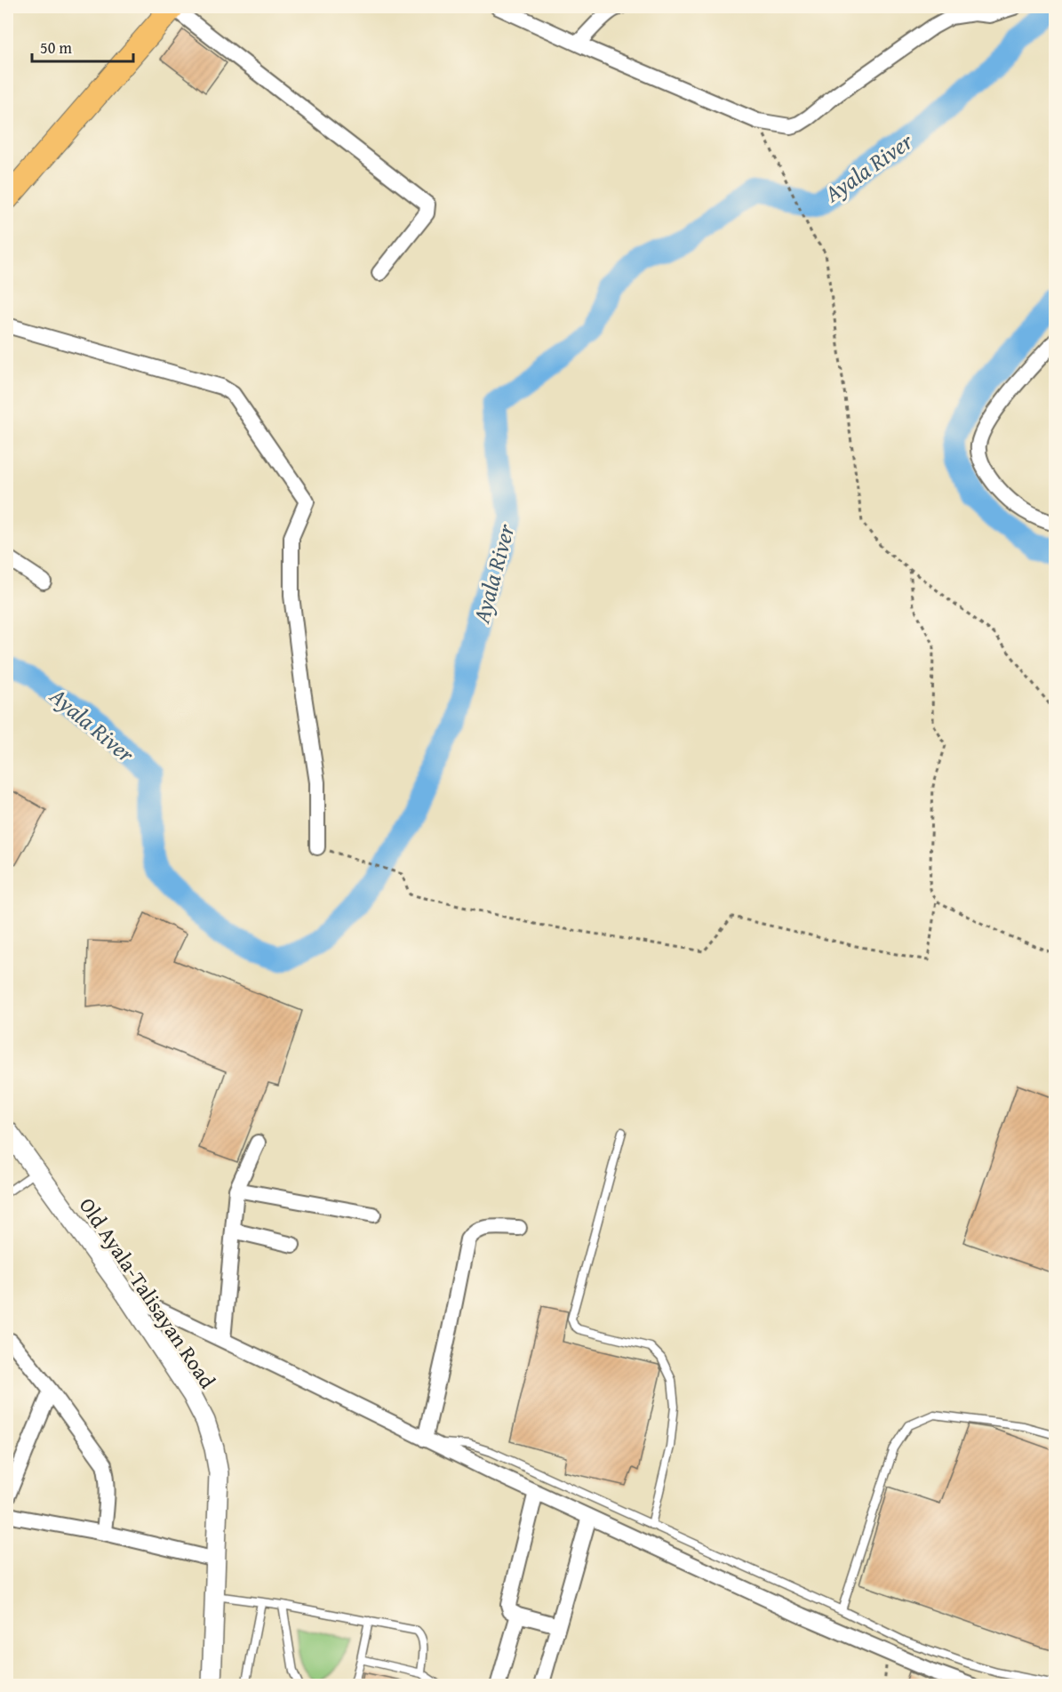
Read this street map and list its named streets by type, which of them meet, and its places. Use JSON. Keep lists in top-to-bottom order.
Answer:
{
  "streets": {
    "street": ["Old Ayala-Talisayan Road"]
  },
  "water": ["Ayala River"],
  "scale_bar": "50 m"
}
